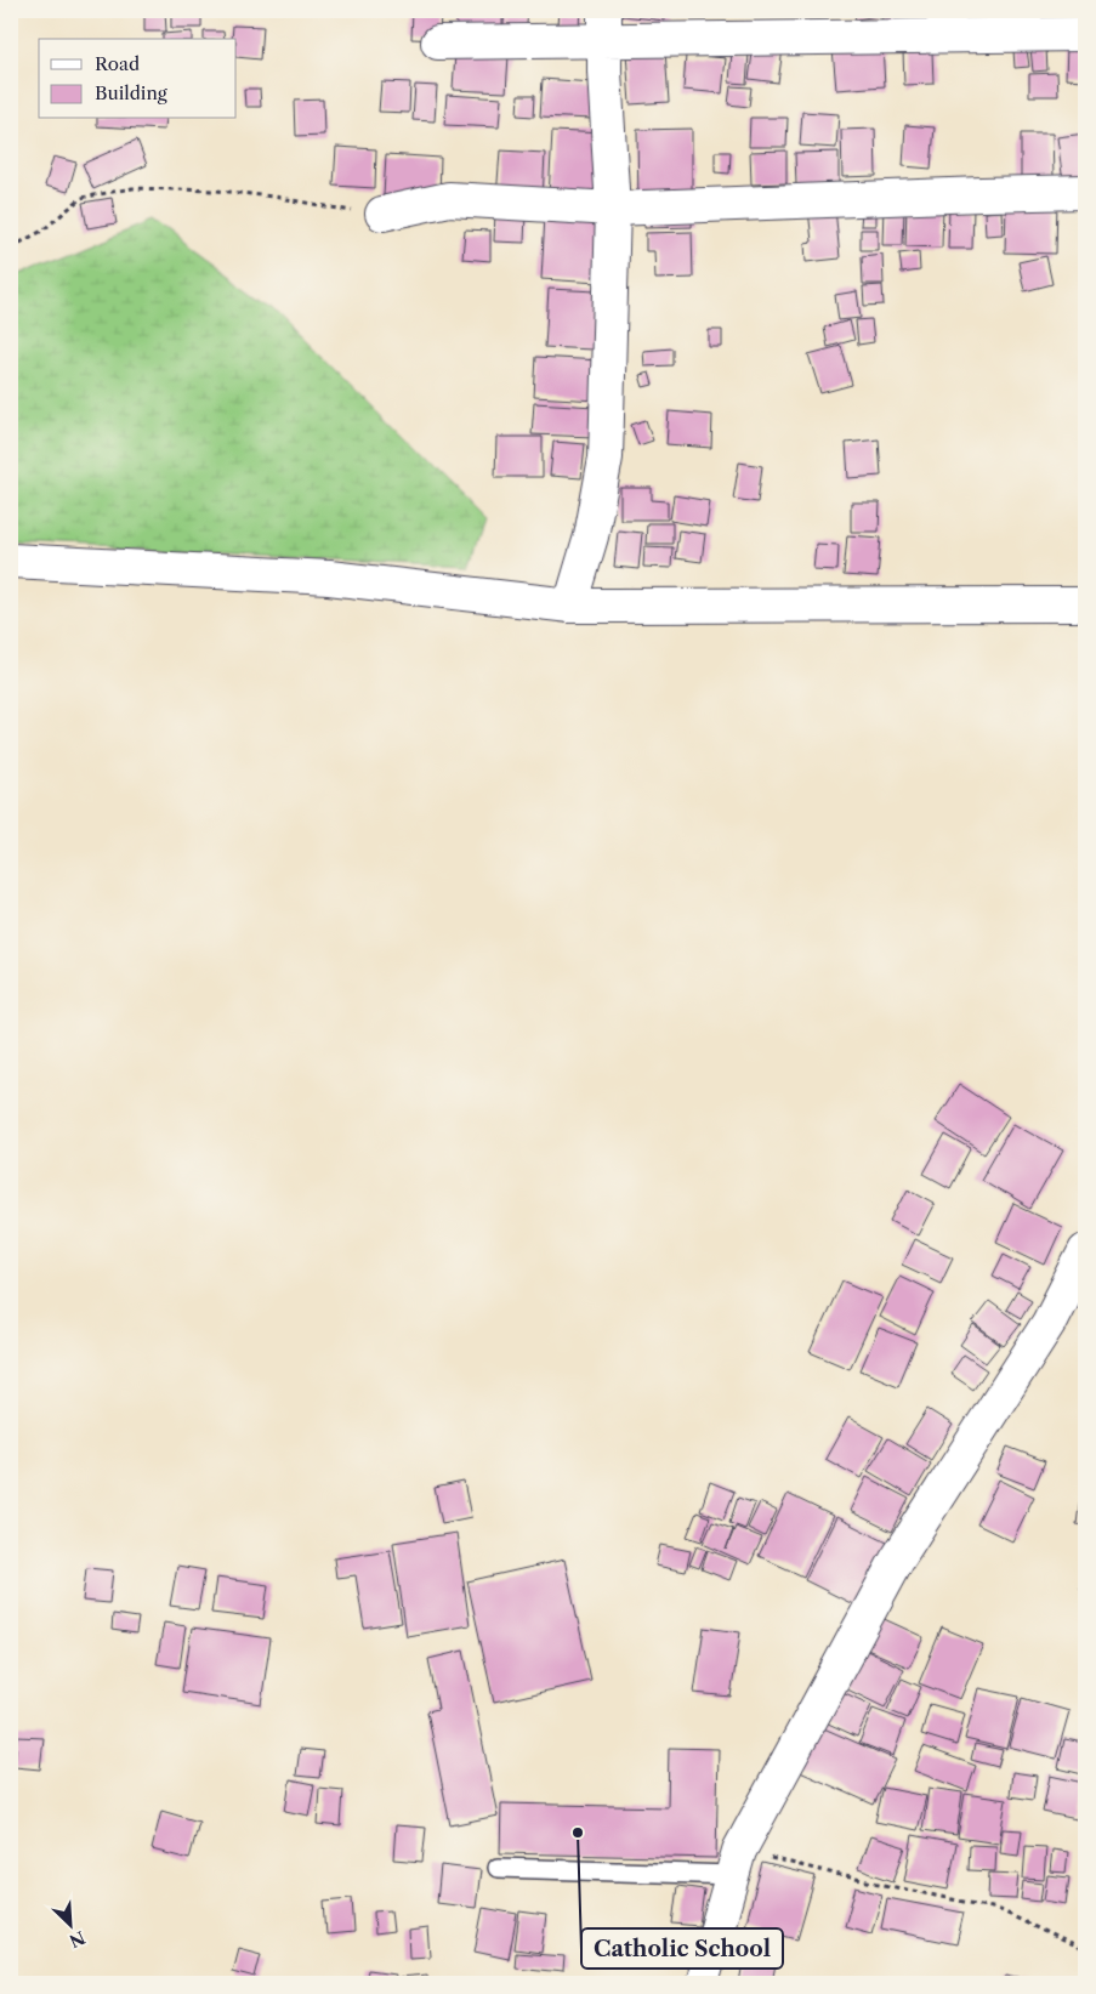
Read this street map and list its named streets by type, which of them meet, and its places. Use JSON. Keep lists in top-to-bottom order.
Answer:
{
  "places": ["Catholic School"],
  "legend": ["Road", "Building"],
  "north": "bottom right"
}
